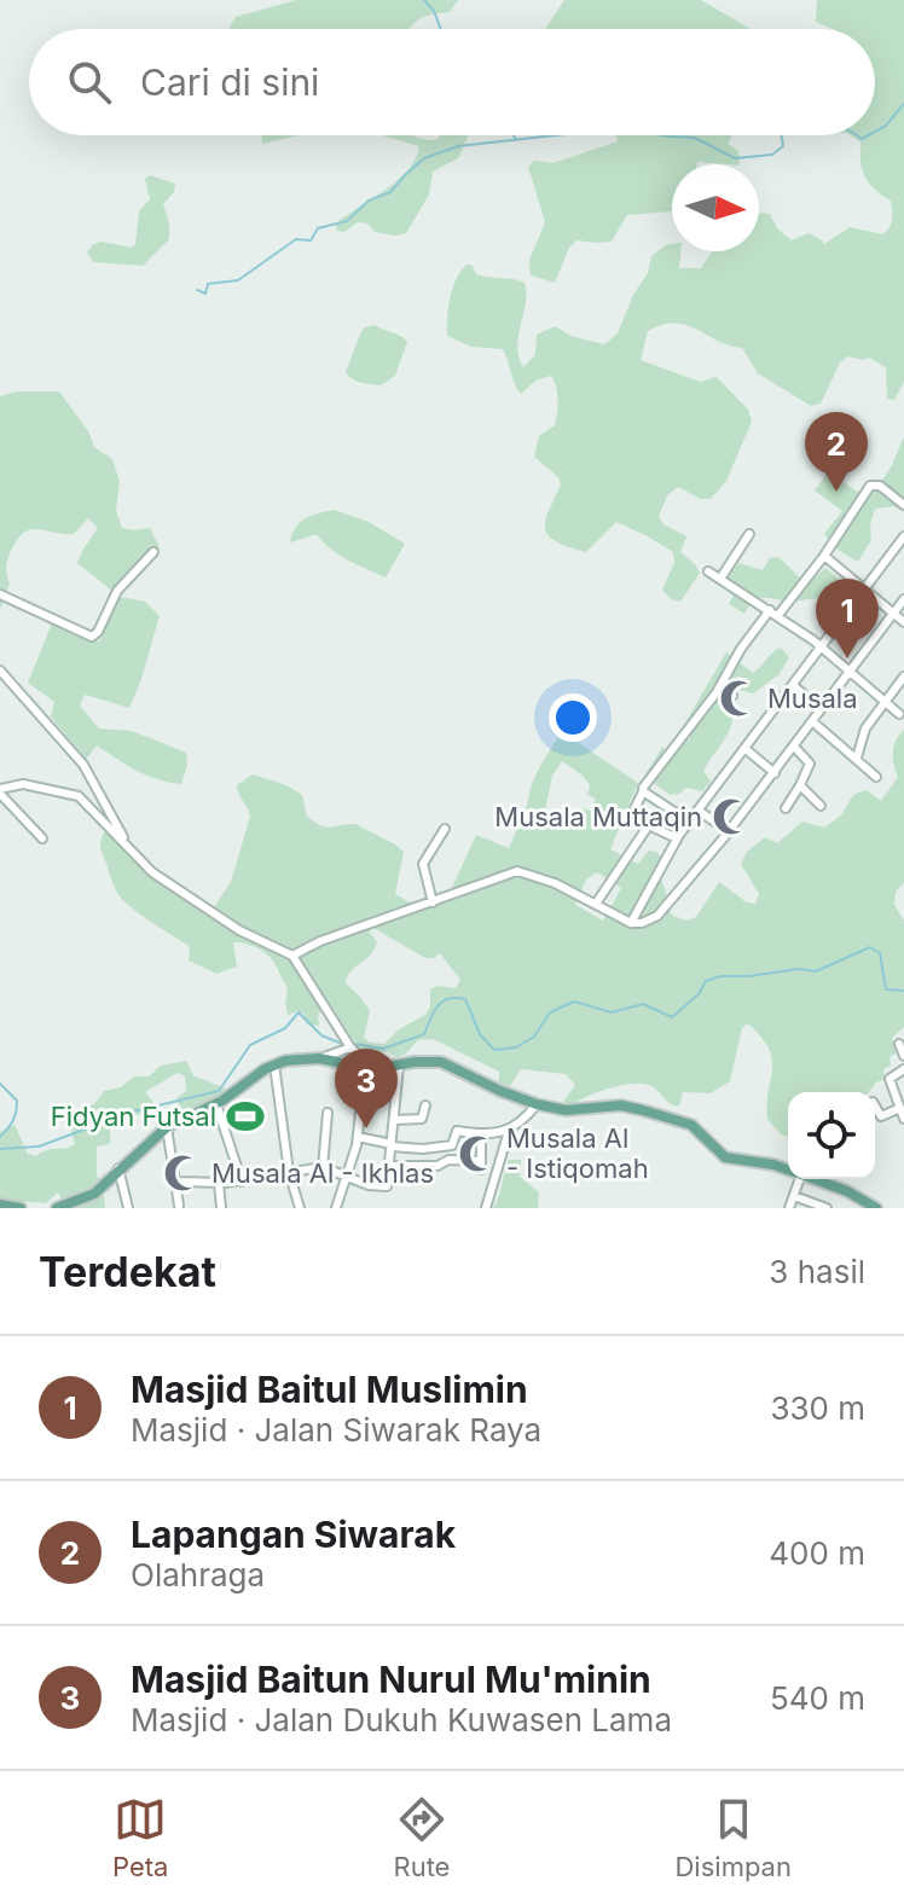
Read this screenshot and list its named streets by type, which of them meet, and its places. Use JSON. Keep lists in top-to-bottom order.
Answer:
{
  "places": {
    "mosque": [
      "Musala",
      "Musala Muttaqin",
      "Musala Al - Istiqomah",
      "Musala Al - Ikhlas"
    ],
    "sports": ["Fidyan Futsal"]
  },
  "north": "right",
  "page": {
    "search": "Cari di sini",
    "pins": ["2", "1", "3"],
    "heading": ["Terdekat", "3 hasil"],
    "list": [
      {
        "mark": "1",
        "name": "Masjid Baitul Muslimin",
        "note": "Masjid · Jalan Siwarak Raya",
        "value": "330 m"
      },
      {
        "mark": "2",
        "name": "Lapangan Siwarak",
        "note": "Olahraga",
        "value": "400 m"
      },
      {
        "mark": "3",
        "name": "Masjid Baitun Nurul Mu'minin",
        "note": "Masjid · Jalan Dukuh Kuwasen Lama",
        "value": "540 m"
      }
    ],
    "nav": ["Peta", "Rute", "Disimpan"]
  }
}
